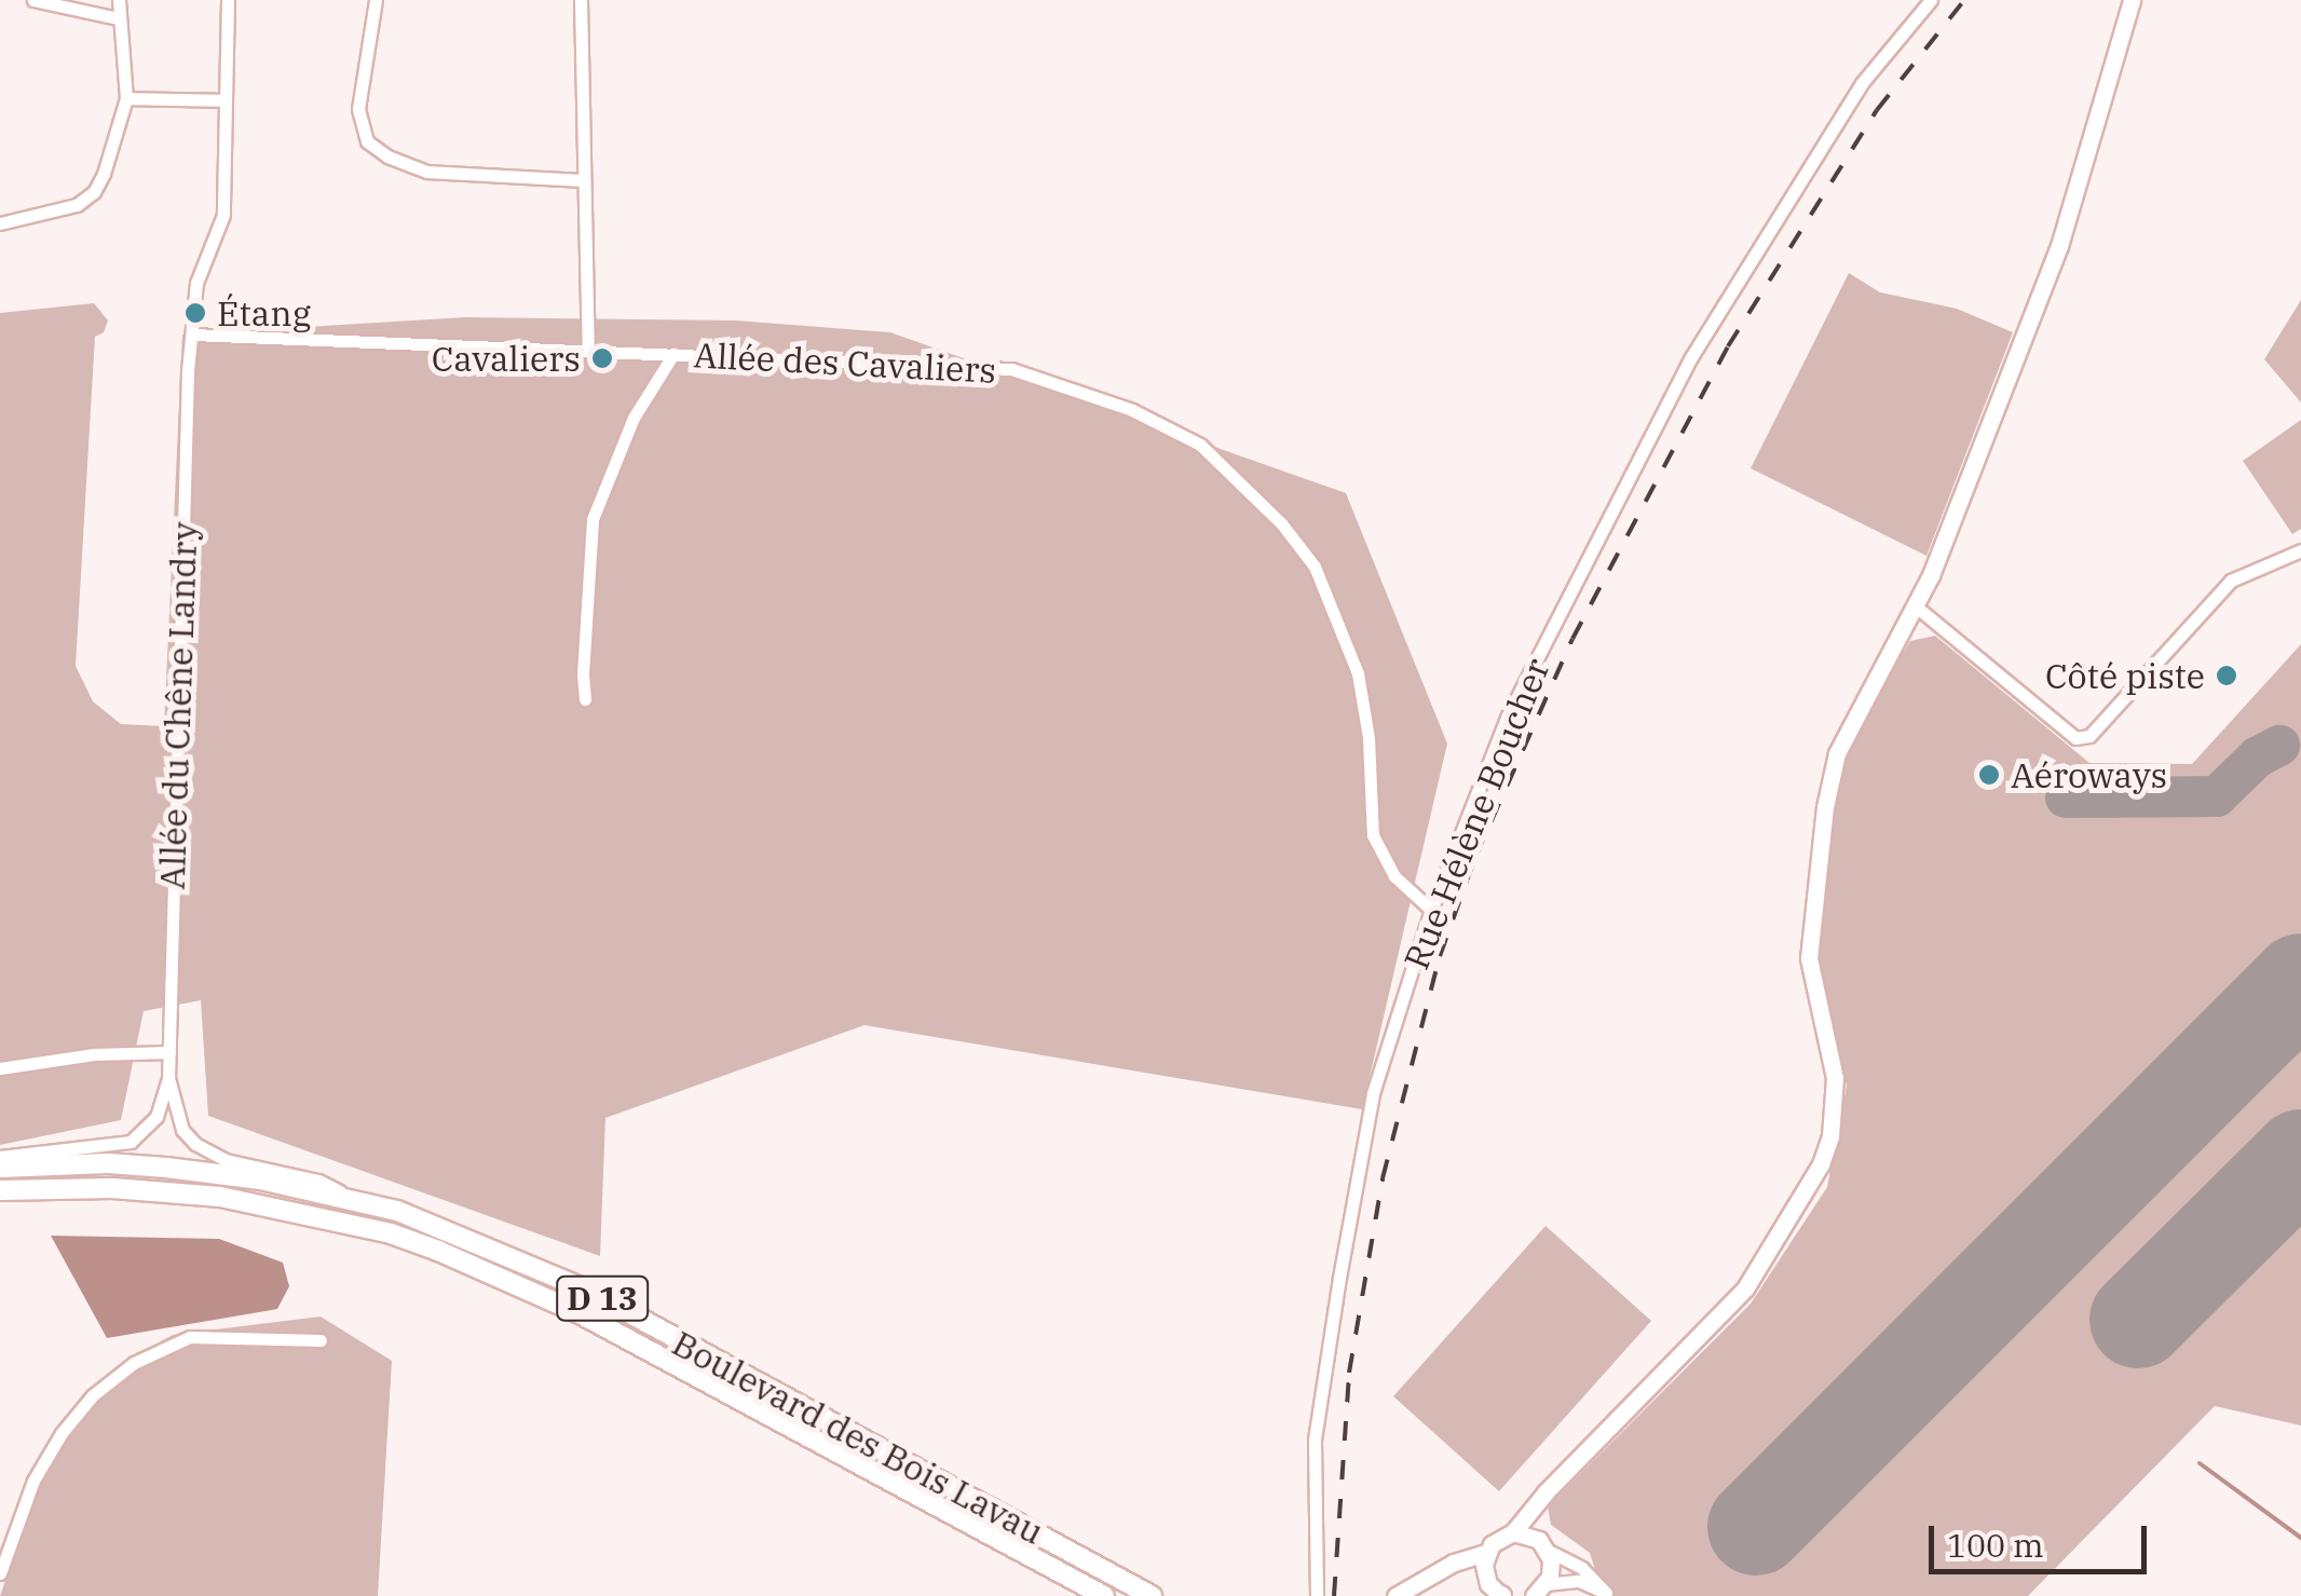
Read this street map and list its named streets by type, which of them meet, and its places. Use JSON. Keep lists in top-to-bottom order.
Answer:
{
  "streets": {
    "main road": ["D 13", "Boulevard des Bois Lavau"],
    "street": ["Allée des Cavaliers", "Allée du Chêne Landry", "Rue Hélène Boucher"]
  },
  "crossings": [
    ["Allée des Cavaliers", "Allée du Chêne Landry"],
    ["Allée des Cavaliers", "Rue Hélène Boucher"],
    ["Allée du Chêne Landry", "Boulevard des Bois Lavau"]
  ],
  "places": [
    "Étang",
    "Cavaliers",
    "Côté piste",
    "Aéroways"
  ],
  "scale_bar": "100 m"
}
